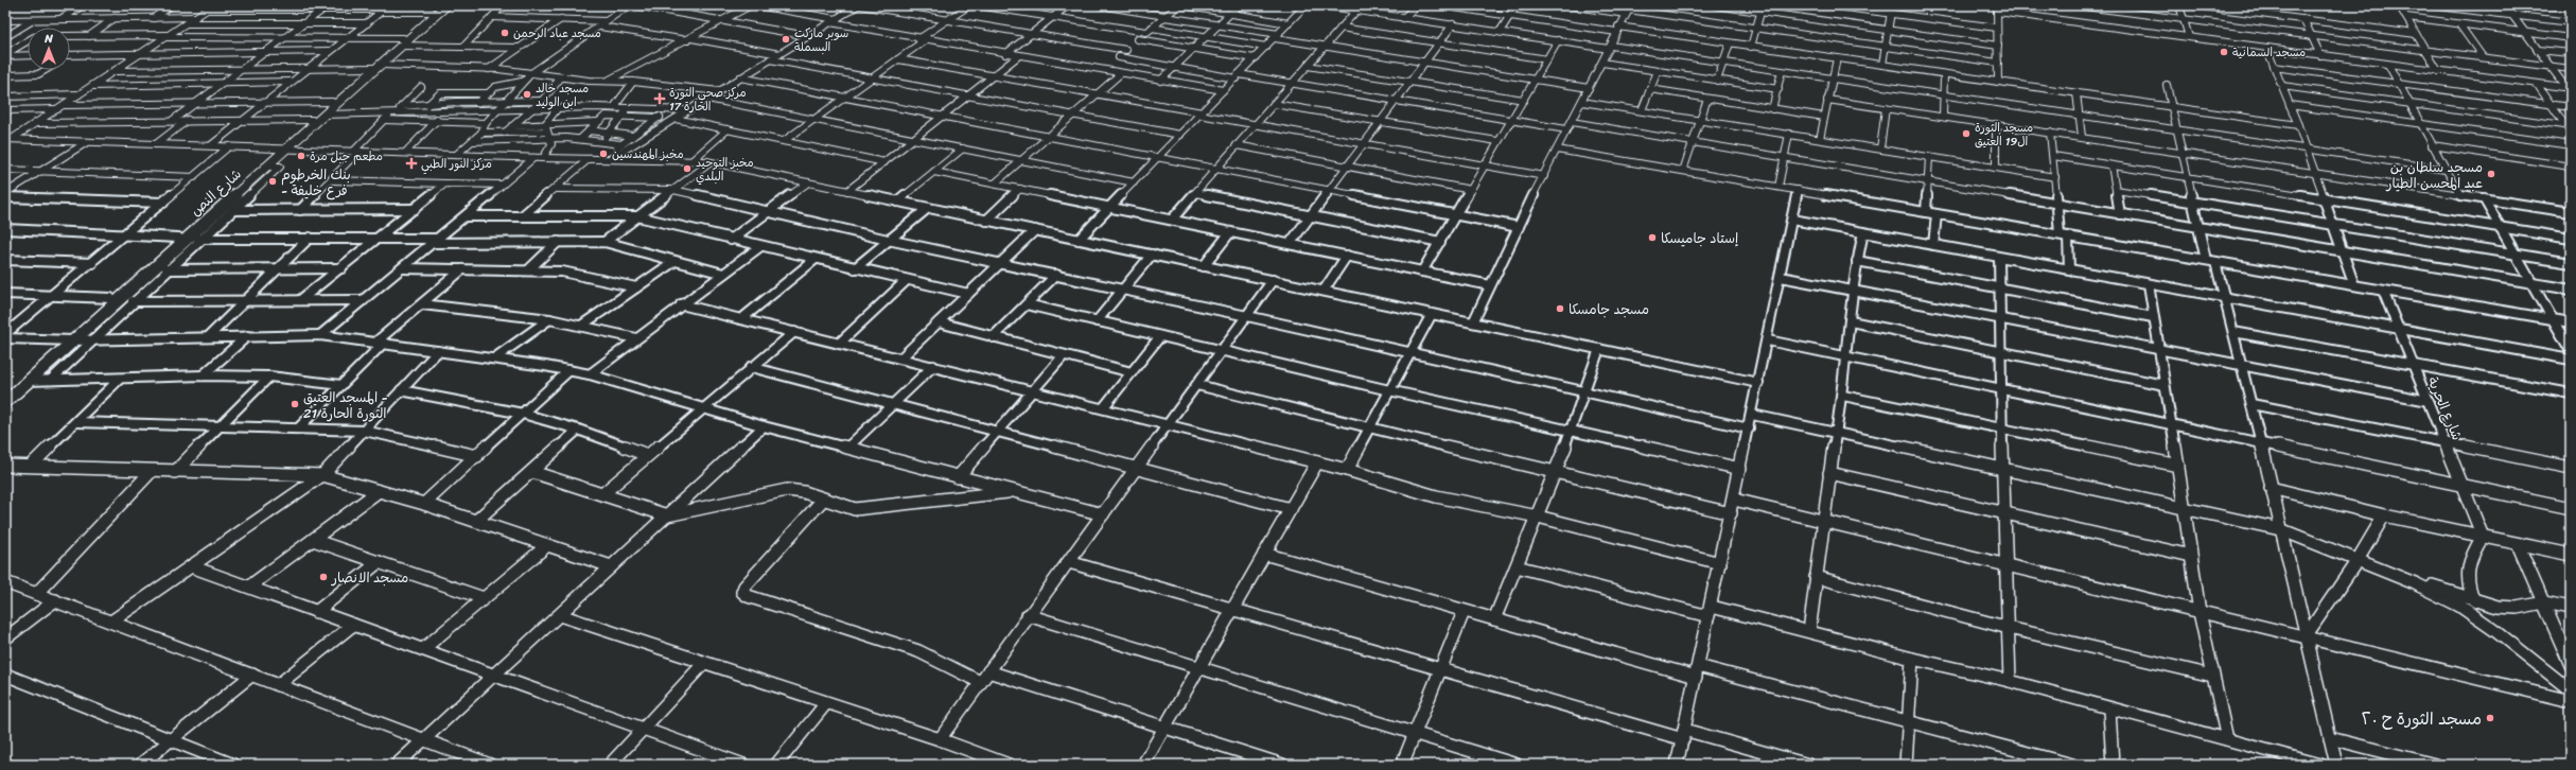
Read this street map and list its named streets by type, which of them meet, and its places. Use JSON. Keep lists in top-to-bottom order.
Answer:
{
  "streets": {
    "main road": ["شارع النص"],
    "street": ["شارع الحرية"]
  },
  "places": {
    "other": [
      "مسجد عباد الرحمن",
      "سوبر ماركت البسملة",
      "مسجد السمانية",
      "مسجد خالد ابن الوليد",
      "مسجد الثورة ال19 العتيق",
      "مخبز المهندسين",
      "مطعم جبل مرة",
      "مخبز التوحيد البلدي",
      "مسجد سلطان بن عبد المحسن الطيار",
      "بنك الخرطوم - فرع خليفة",
      "إستاد جاميسكا",
      "مسجد جامسكا",
      "المسجد العتيق - الثورة الحارة 21",
      "مسجد الانصار",
      "مسجد الثورة ح ٢٠"
    ],
    "health": ["مركز صحي الثورة الحارة 17", "مركز النور الطبي"]
  },
  "north": "top"
}
